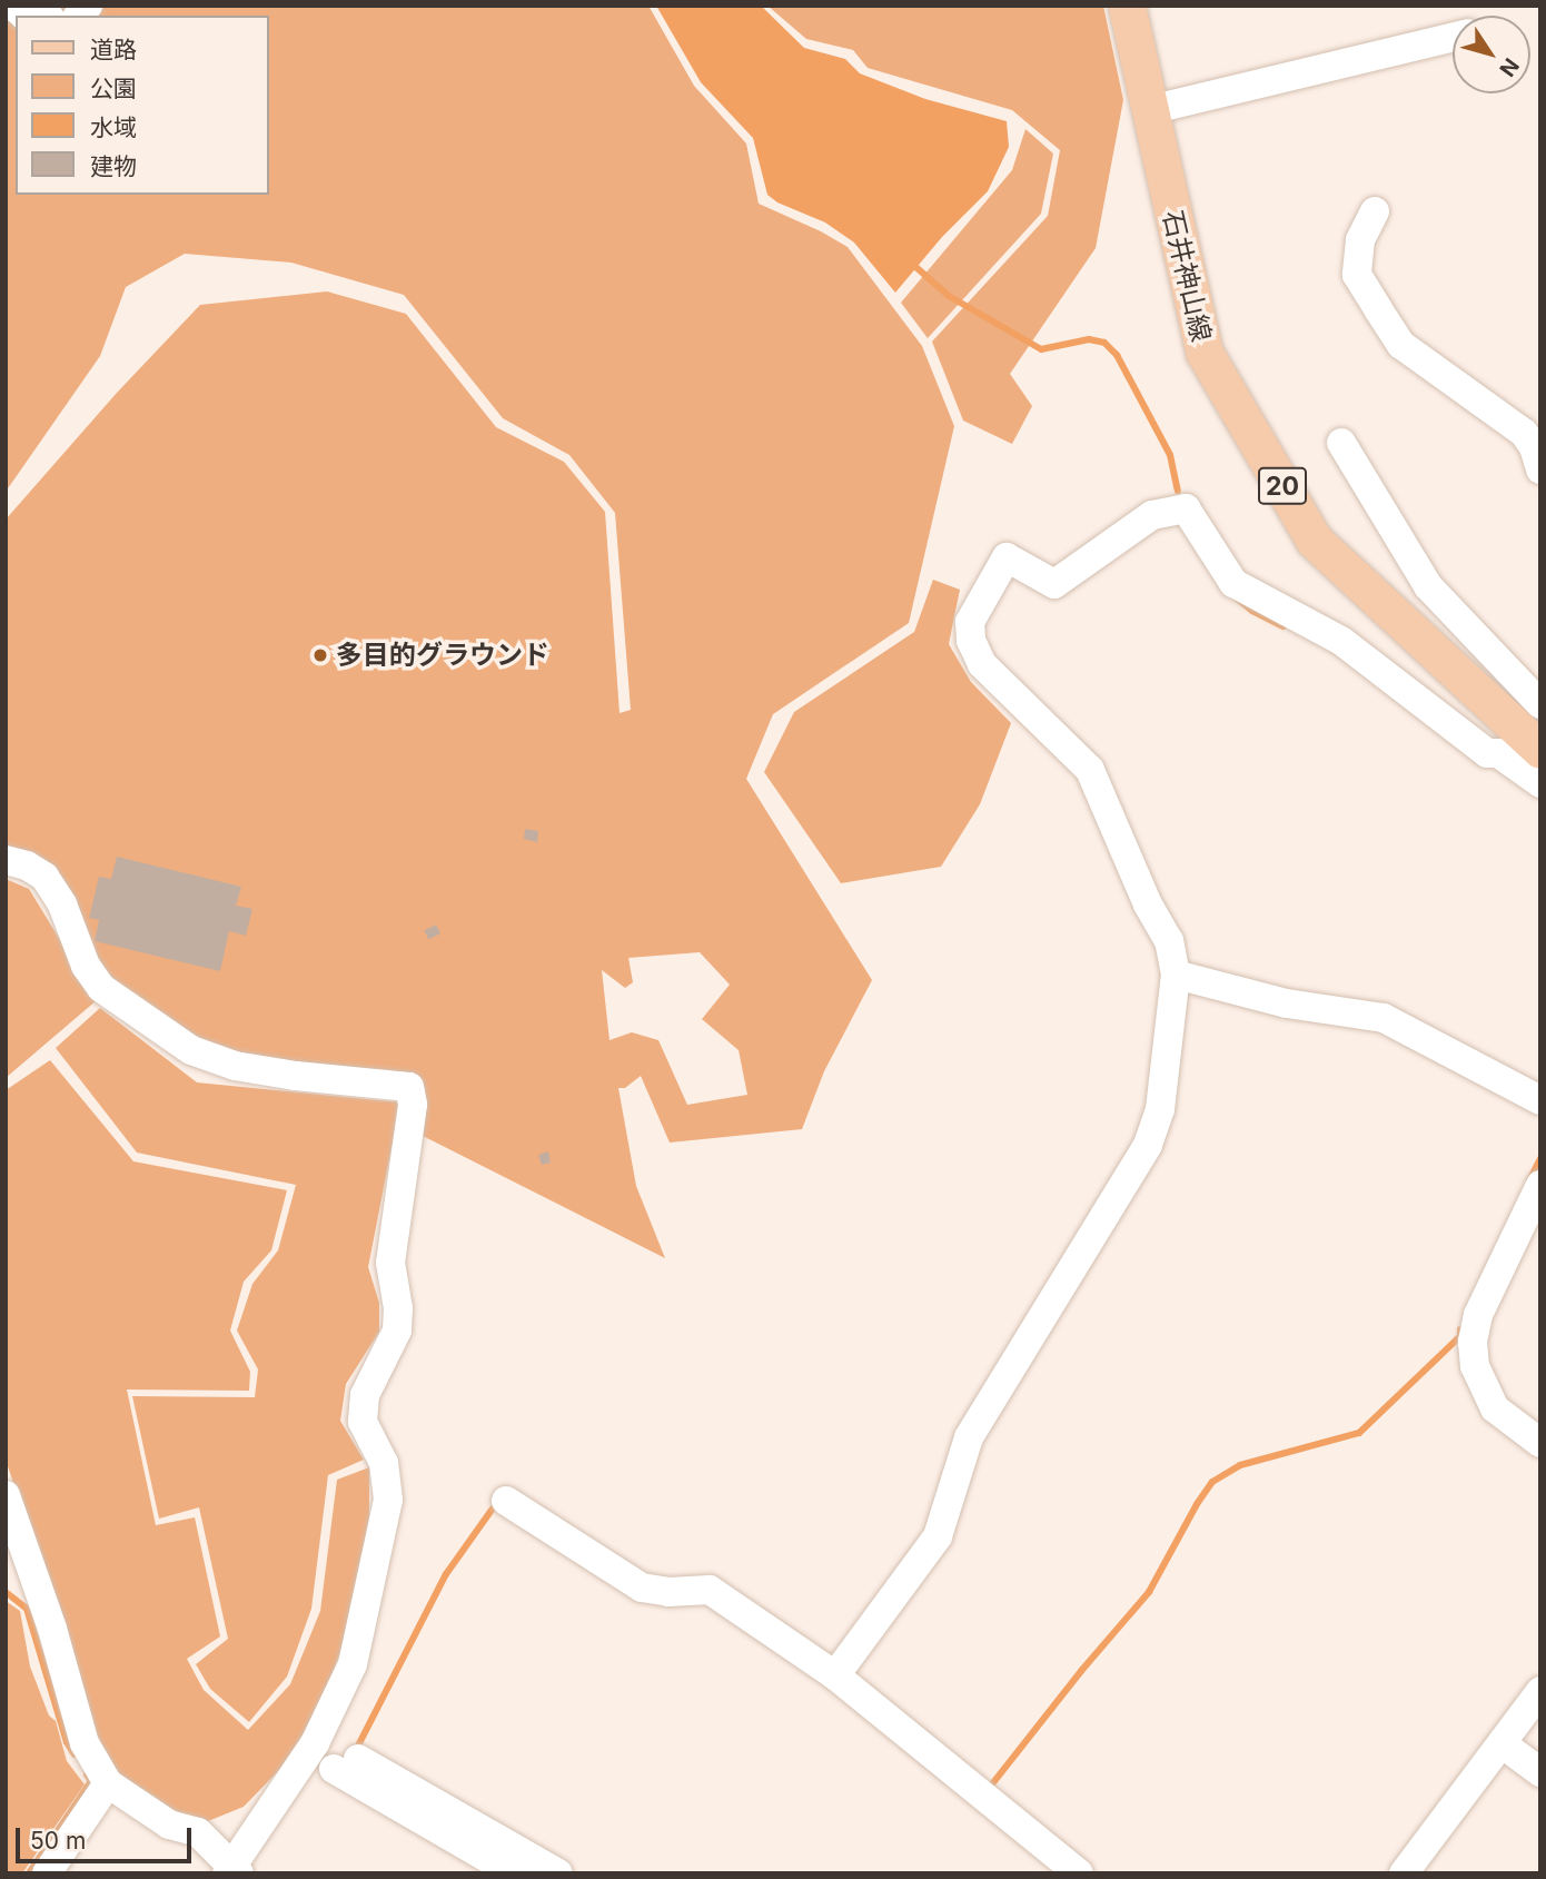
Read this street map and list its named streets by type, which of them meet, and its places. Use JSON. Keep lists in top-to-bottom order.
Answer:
{
  "streets": {
    "main road": ["石井神山線", "20"]
  },
  "places": ["多目的グラウンド"],
  "legend": [
    "道路",
    "公園",
    "水域",
    "建物"
  ],
  "scale_bar": "50 m",
  "north": "bottom right"
}
